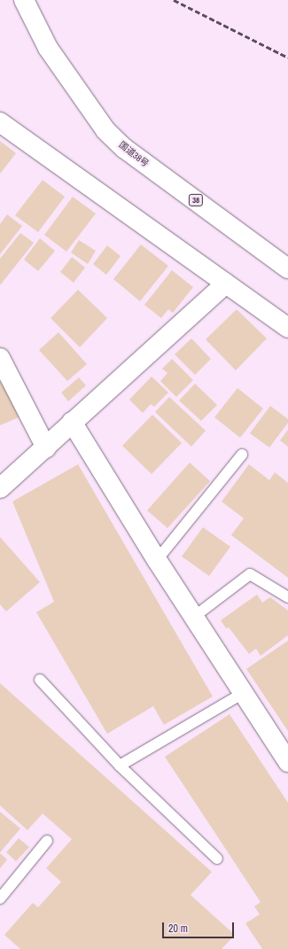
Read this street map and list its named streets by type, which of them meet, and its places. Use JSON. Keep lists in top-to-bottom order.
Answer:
{
  "streets": {
    "main road": ["国道38号", "38"]
  },
  "scale_bar": "20 m"
}
